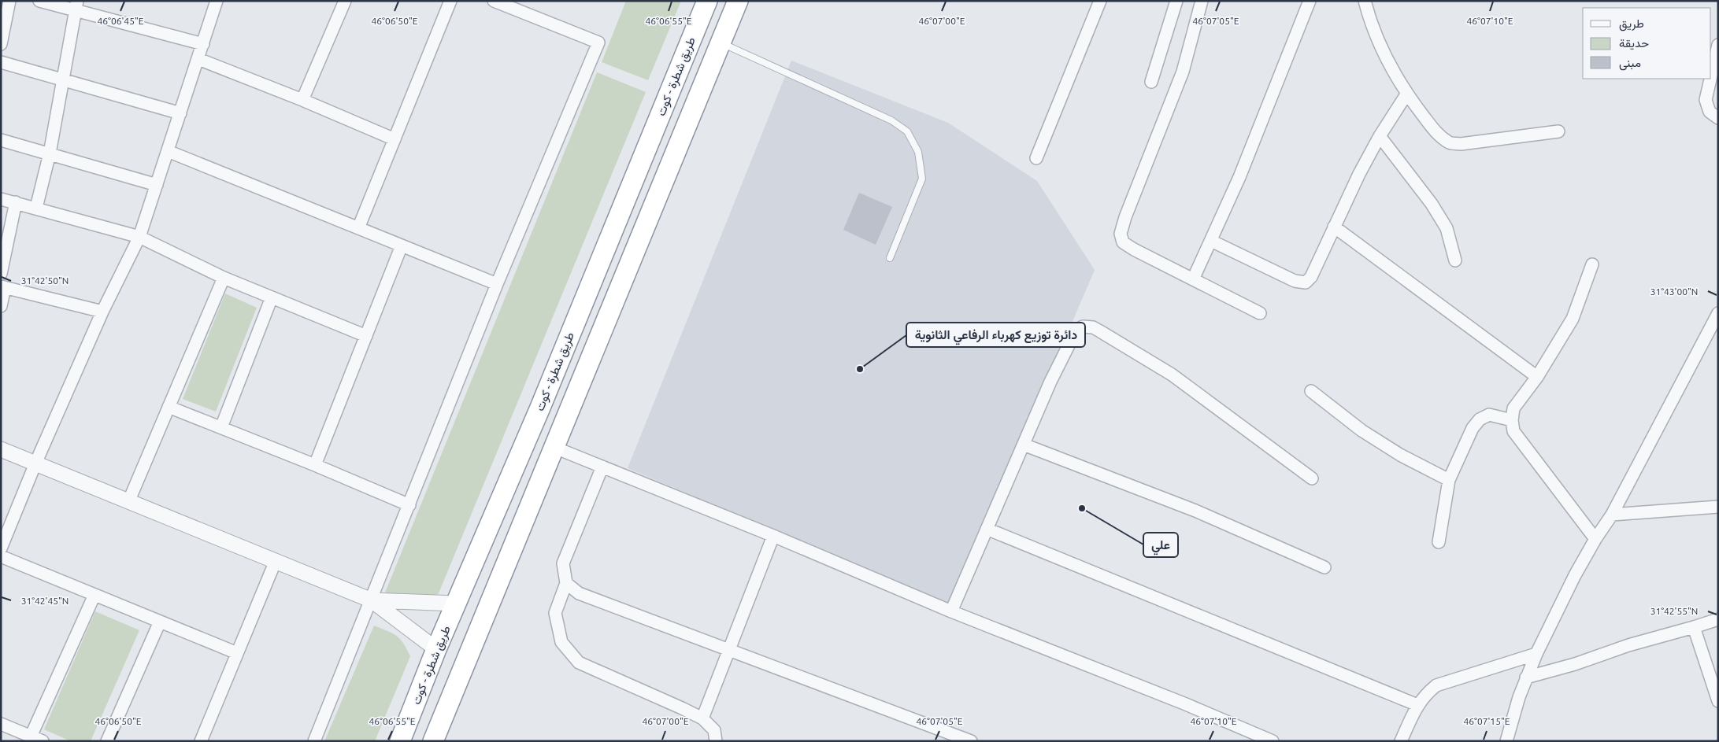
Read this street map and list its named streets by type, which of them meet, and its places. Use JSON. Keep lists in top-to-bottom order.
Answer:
{
  "streets": {
    "highway": ["طريق شطرة - كوت"]
  },
  "places": ["دائرة توزيع كهرباء الرفاعي الثانوية", "علي"],
  "legend": ["طريق", "حديقة", "مبنى"],
  "coordinates": [
    "46°06'45\"E",
    "46°06'50\"E",
    "46°06'55\"E",
    "46°07'00\"E",
    "46°07'05\"E",
    "46°07'10\"E",
    "31°42'50\"N",
    "31°43'00\"N",
    "31°42'45\"N",
    "31°42'55\"N",
    "46°07'15\"E"
  ]
}
